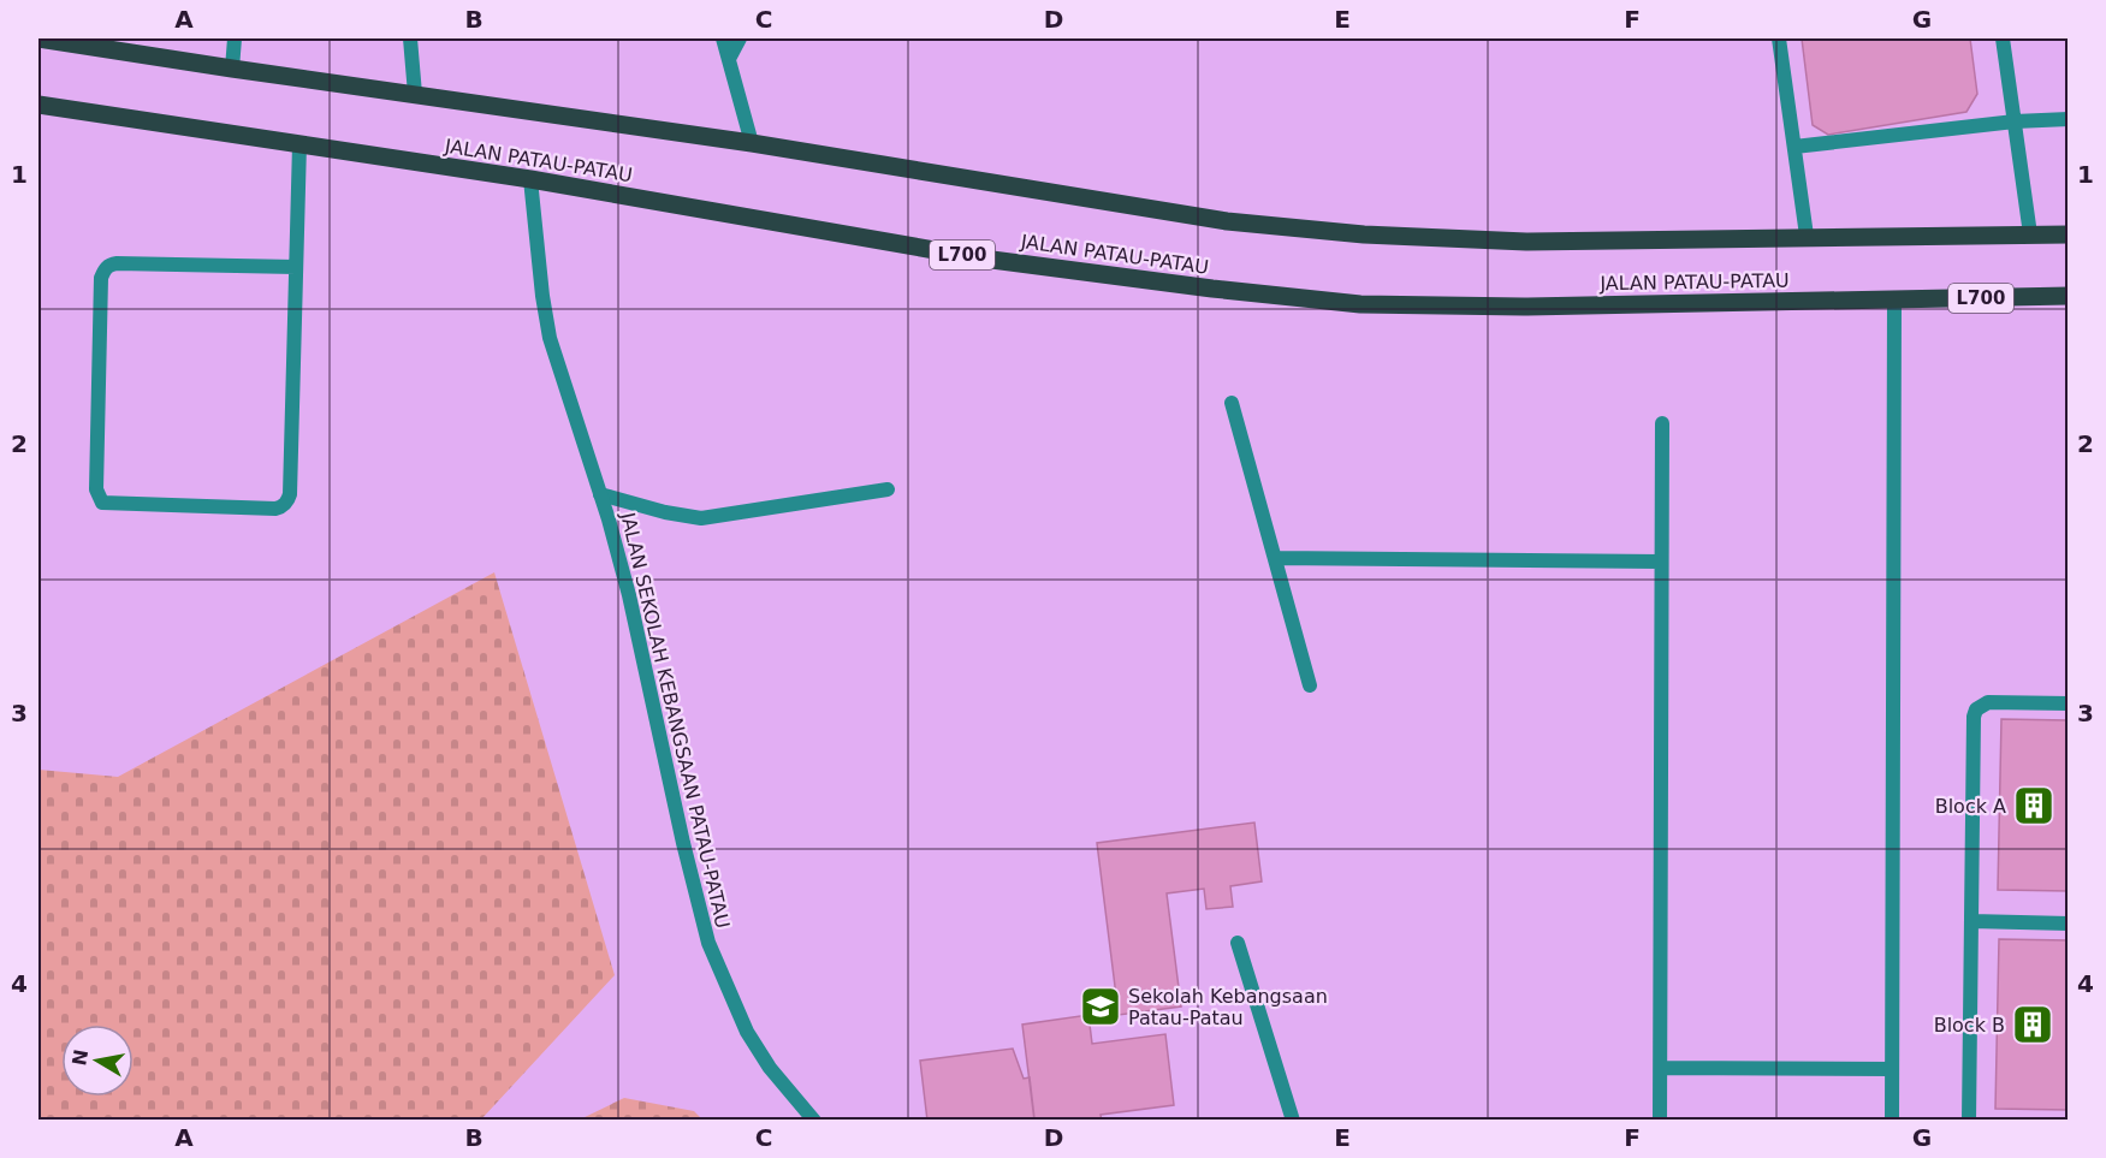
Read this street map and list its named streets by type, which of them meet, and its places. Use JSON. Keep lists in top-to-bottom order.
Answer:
{
  "streets": {
    "main road": ["JALAN PATAU-PATAU", "L700"],
    "street": ["JALAN SEKOLAH KEBANGSAAN PATAU-PATAU"]
  },
  "crossings": [
    ["JALAN PATAU-PATAU", "JALAN SEKOLAH KEBANGSAAN PATAU-PATAU"]
  ],
  "places": {
    "building": ["Block A", "Block B"],
    "school or university": ["Sekolah Kebangsaan Patau-Patau"]
  },
  "north": "left",
  "grid": {
    "columns": [
      "A",
      "B",
      "C",
      "D",
      "E",
      "F",
      "G"
    ],
    "rows": [
      "1",
      "2",
      "3",
      "4"
    ]
  }
}
